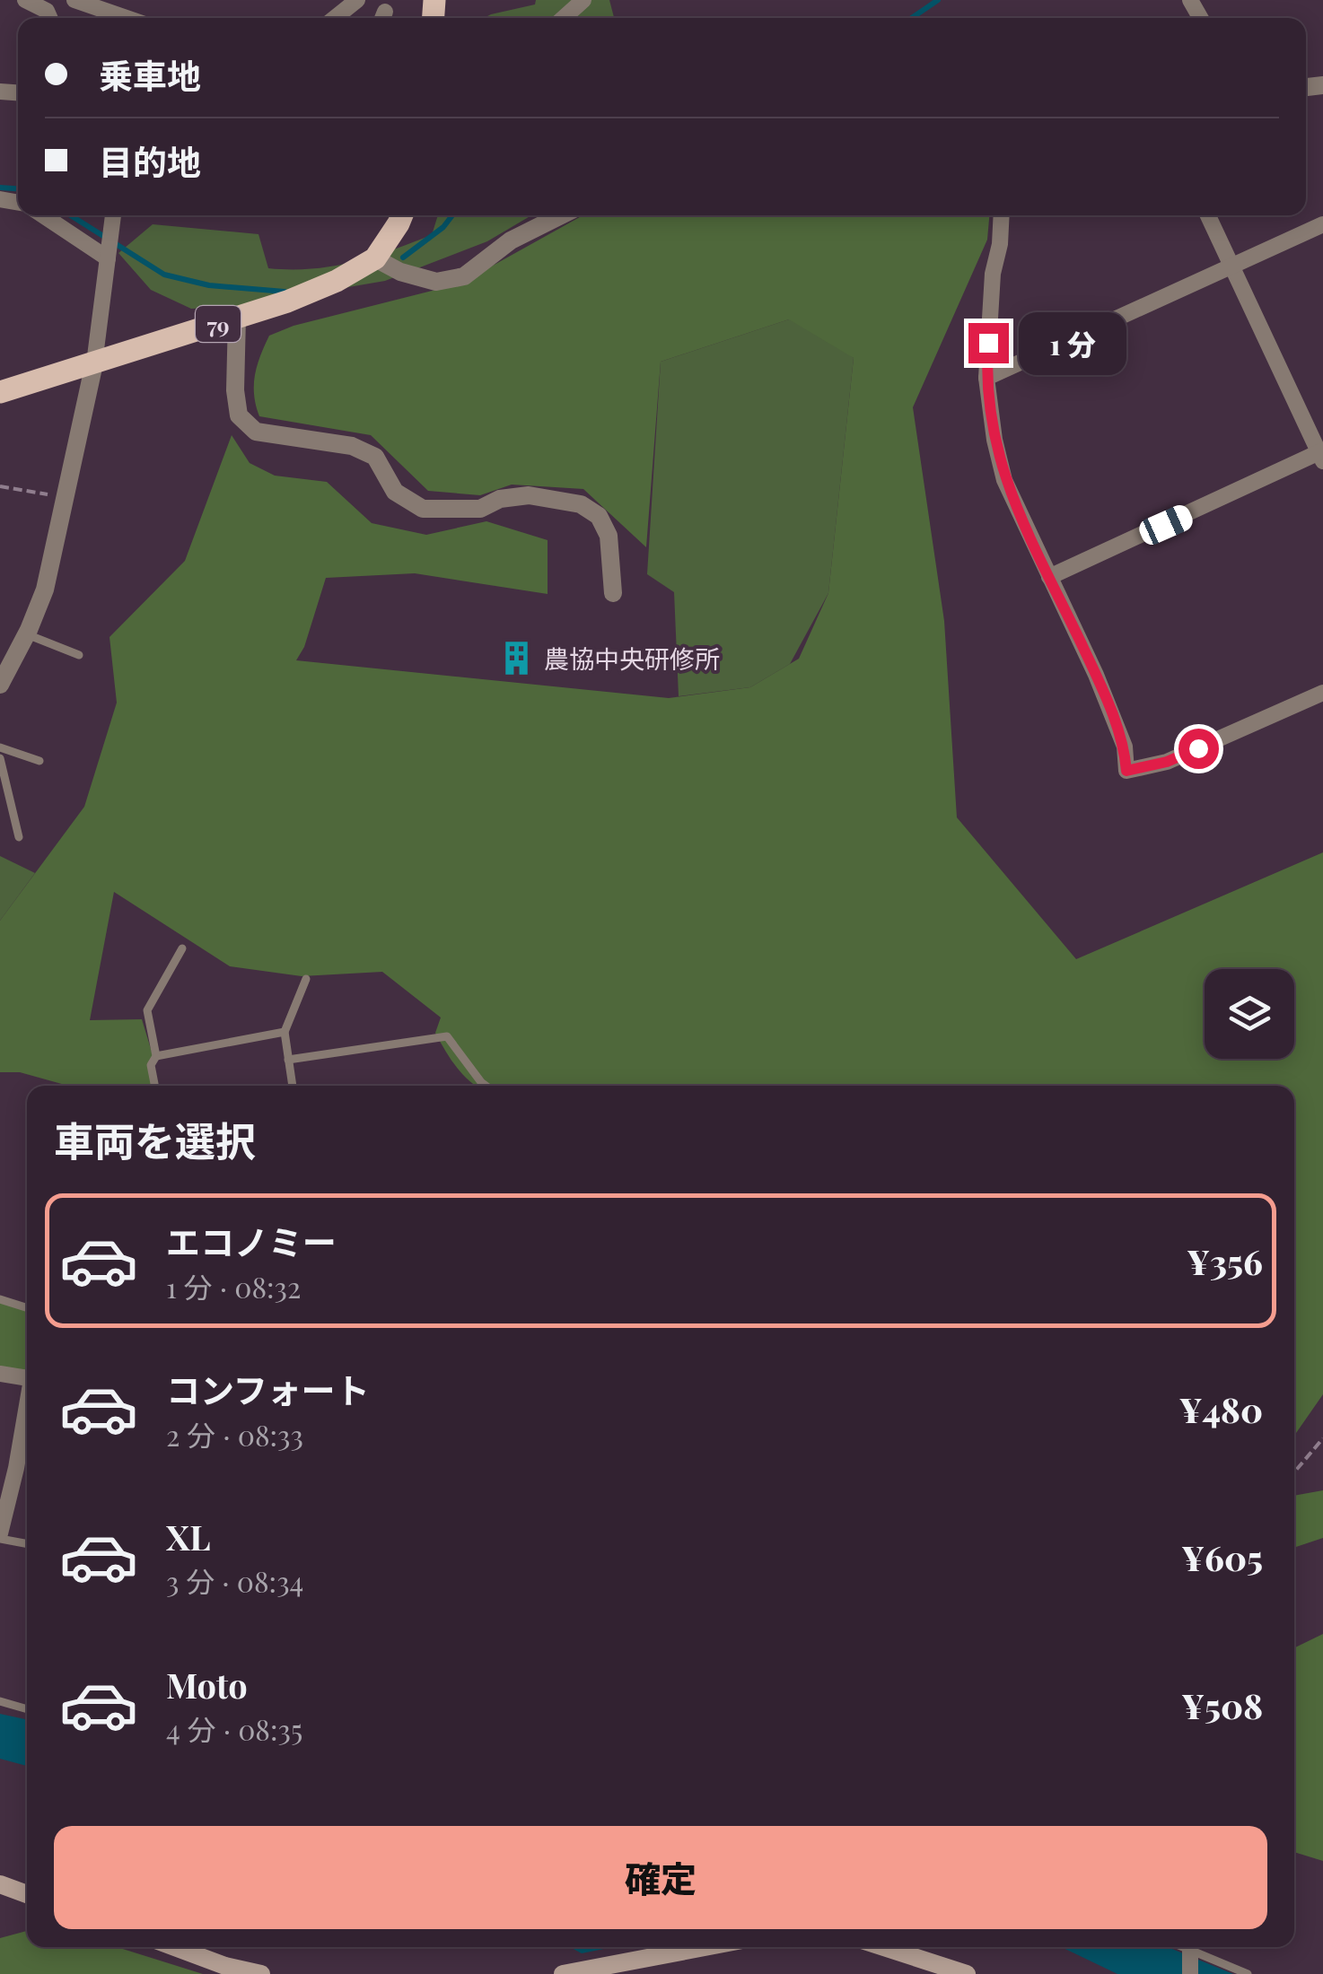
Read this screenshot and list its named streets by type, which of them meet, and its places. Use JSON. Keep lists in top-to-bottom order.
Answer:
{
  "streets": {
    "main road": ["79"]
  },
  "places": {
    "building": ["農協中央研修所"]
  },
  "page": {
    "banner": ["乗車地", "目的地"],
    "bubble": "1 分",
    "heading": "車両を選択",
    "list": [
      {
        "name": "エコノミー",
        "note": "1 分 · 08:32",
        "value": "¥356"
      },
      {
        "name": "コンフォート",
        "note": "2 分 · 08:33",
        "value": "¥480"
      },
      {
        "name": "XL",
        "note": "3 分 · 08:34",
        "value": "¥605"
      },
      {
        "name": "Moto",
        "note": "4 分 · 08:35",
        "value": "¥508"
      }
    ],
    "buttons": "確定"
  }
}
